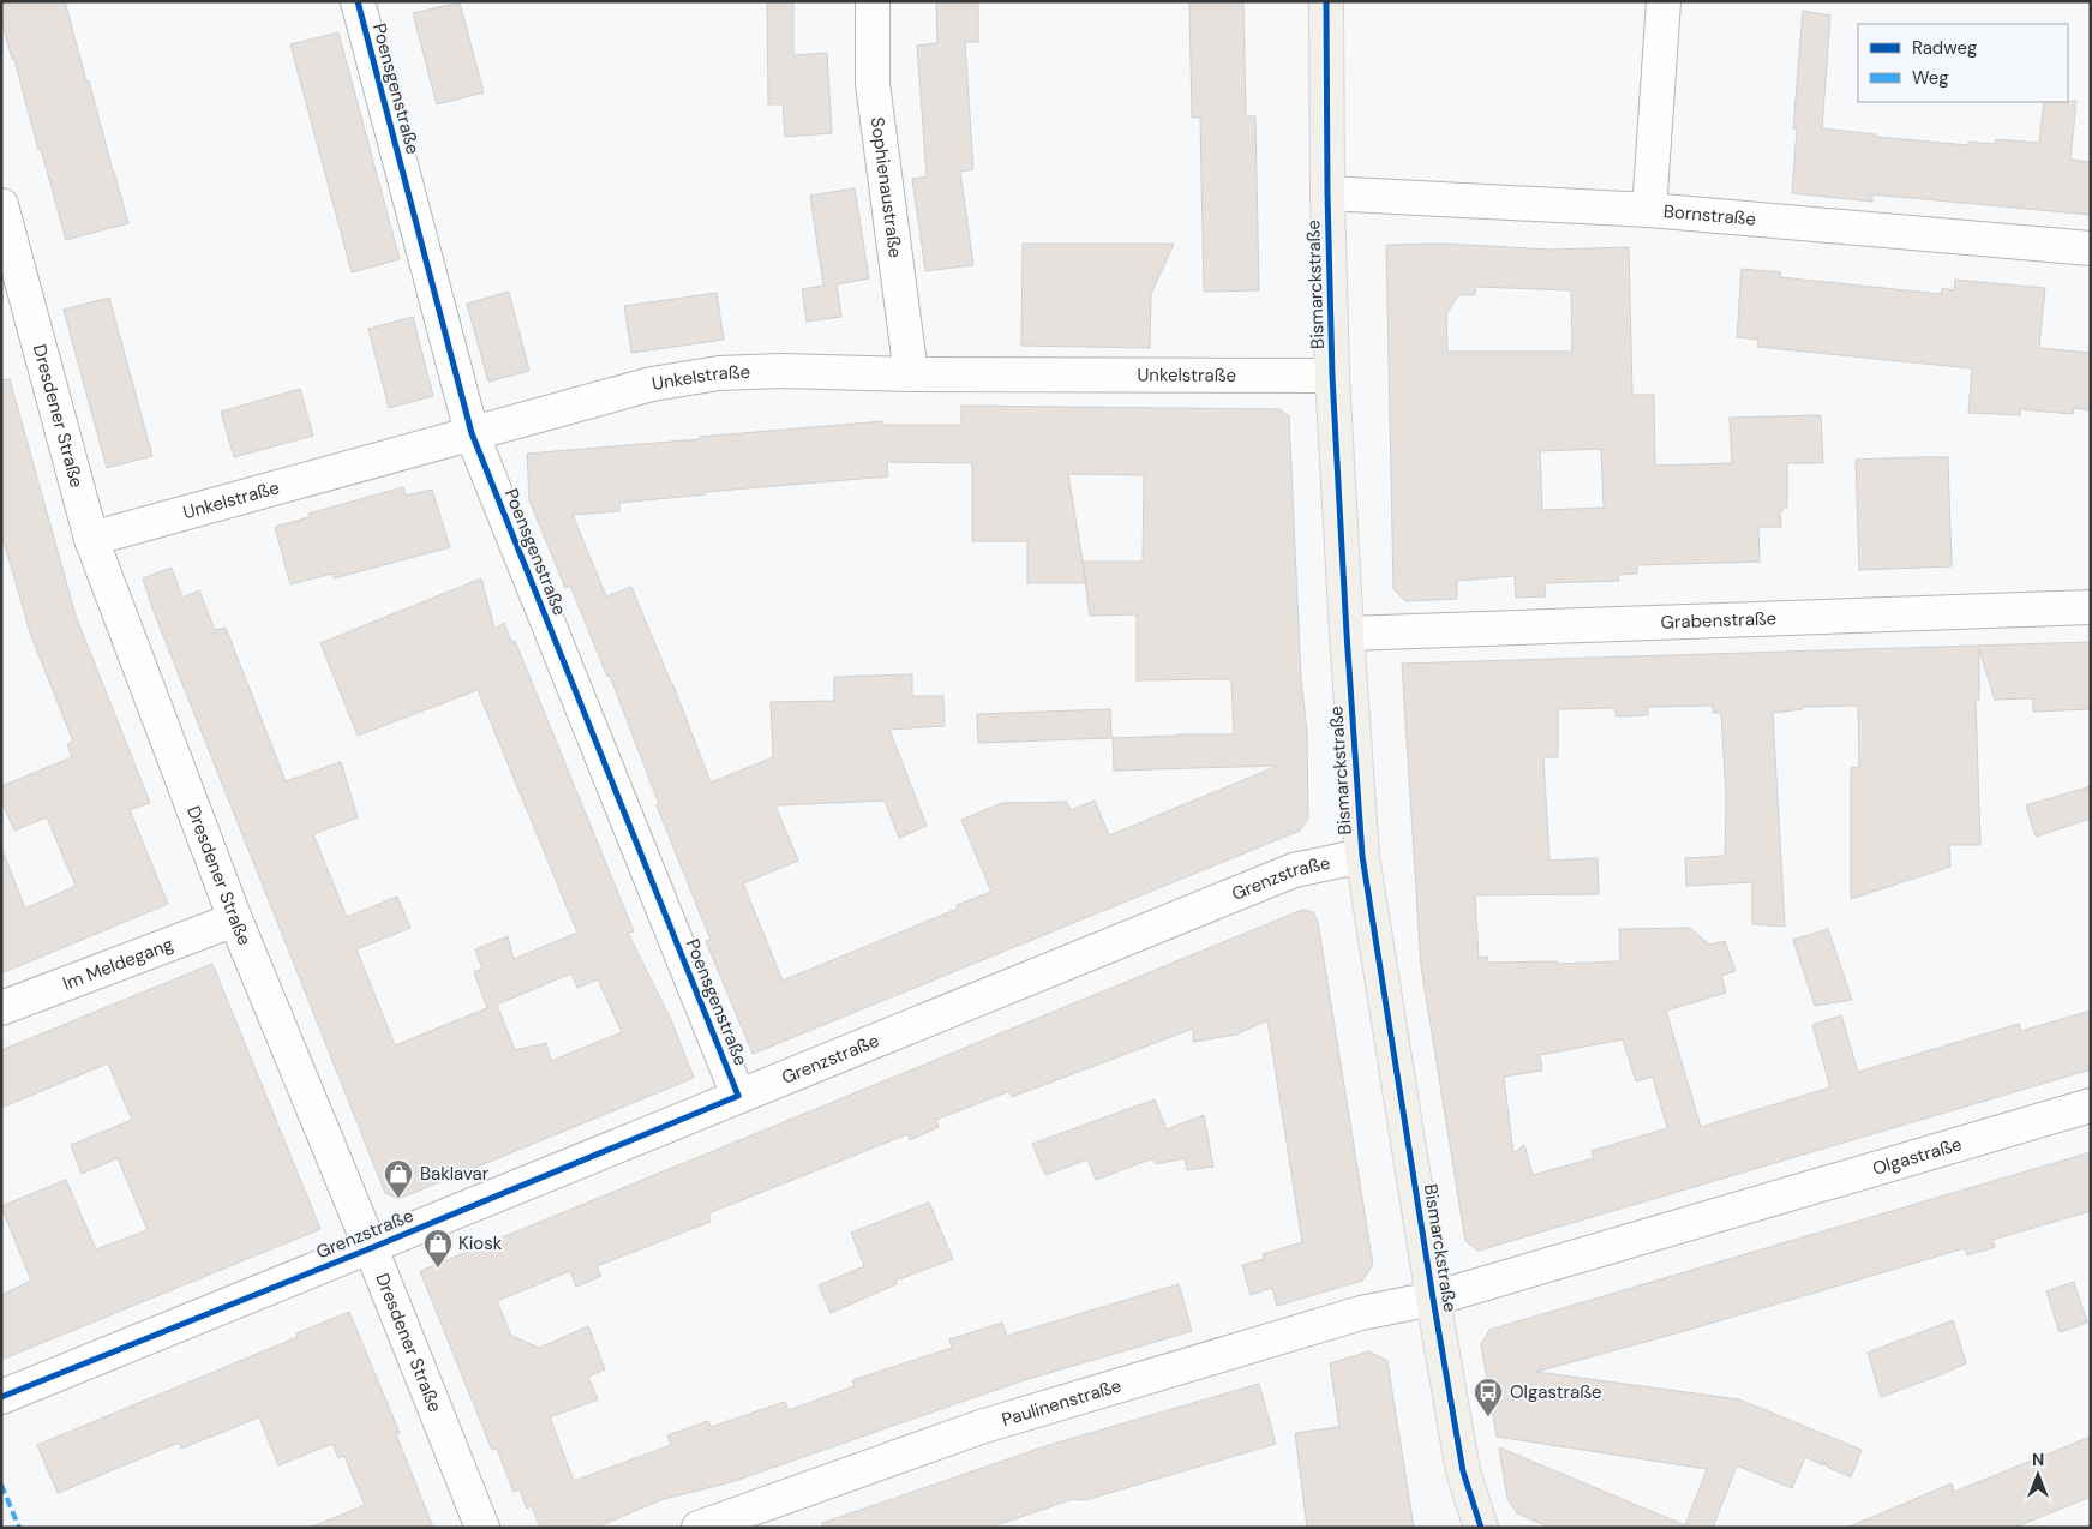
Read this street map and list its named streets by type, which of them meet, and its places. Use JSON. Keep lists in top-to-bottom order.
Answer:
{
  "streets": {
    "main road": ["Bismarckstraße"],
    "street": [
      "Poensgenstraße",
      "Sophienaustraße",
      "Bornstraße",
      "Unkelstraße",
      "Dresdener Straße",
      "Grabenstraße",
      "Grenzstraße",
      "Im Meldegang",
      "Olgastraße",
      "Paulinenstraße"
    ]
  },
  "crossings": [
    ["Poensgenstraße", "Unkelstraße"],
    ["Poensgenstraße", "Grenzstraße"],
    ["Sophienaustraße", "Unkelstraße"],
    ["Bornstraße", "Bismarckstraße"],
    ["Bismarckstraße", "Unkelstraße"],
    ["Bismarckstraße", "Grabenstraße"],
    ["Bismarckstraße", "Grenzstraße"],
    ["Bismarckstraße", "Olgastraße"],
    ["Bismarckstraße", "Paulinenstraße"],
    ["Unkelstraße", "Dresdener Straße"],
    ["Dresdener Straße", "Grenzstraße"],
    ["Dresdener Straße", "Im Meldegang"],
    ["Olgastraße", "Paulinenstraße"]
  ],
  "places": {
    "shop": ["Baklavar", "Kiosk"],
    "bus stop": ["Olgastraße"]
  },
  "legend": ["Radweg", "Weg"],
  "north": "top"
}
